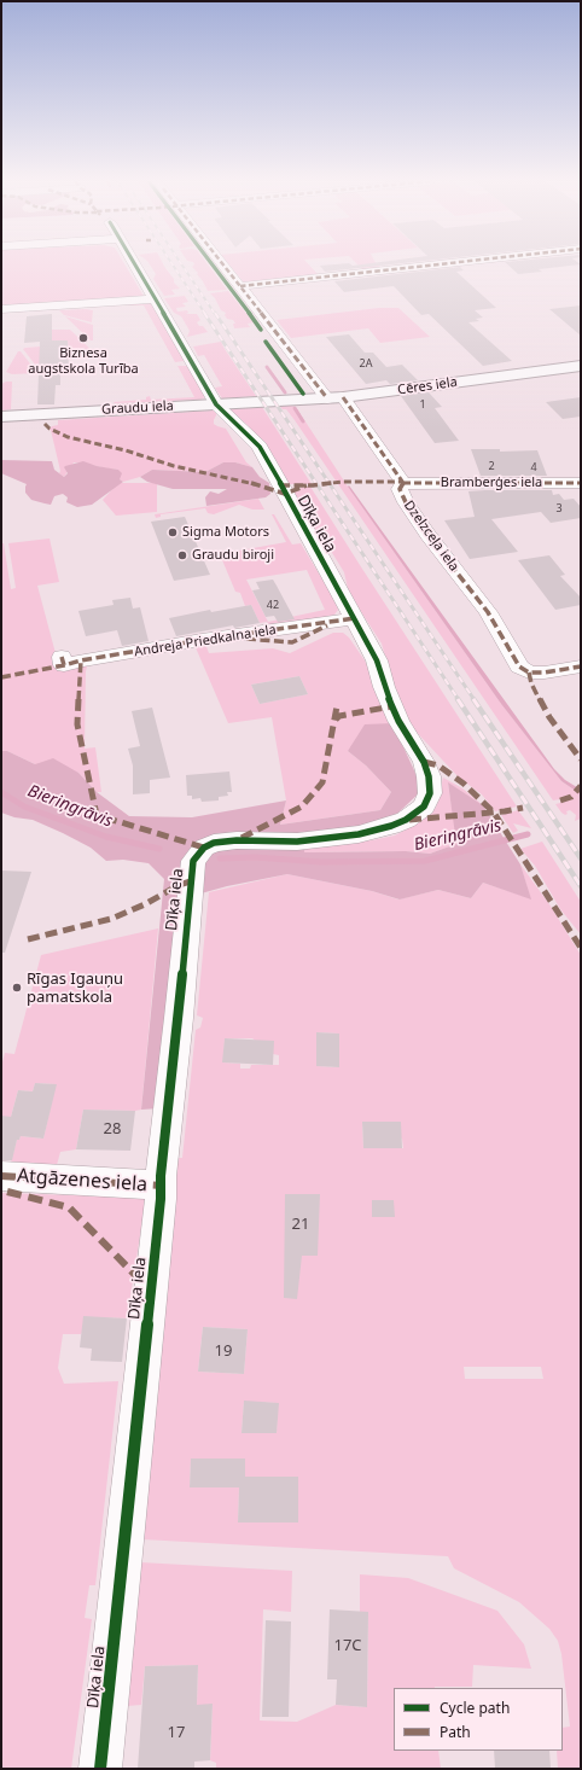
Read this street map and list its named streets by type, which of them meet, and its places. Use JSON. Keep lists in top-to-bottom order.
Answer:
{
  "streets": {
    "main road": ["Cēres iela", "Graudu iela"],
    "street": [
      "Bramberģes iela",
      "Dīķa iela",
      "Dzelzceļa iela",
      "Andreja Priedkalna iela",
      "Atgāzenes iela"
    ]
  },
  "crossings": [
    ["Cēres iela", "Graudu iela"],
    ["Cēres iela", "Dzelzceļa iela"],
    ["Graudu iela", "Dīķa iela"],
    ["Bramberģes iela", "Dzelzceļa iela"],
    ["Dīķa iela", "Andreja Priedkalna iela"],
    ["Dīķa iela", "Atgāzenes iela"]
  ],
  "water": ["Bieriņgrāvis"],
  "places": [
    "Biznesa augstskola Turība",
    "Sigma Motors",
    "Graudu biroji",
    "Rīgas Igauņu pamatskola"
  ],
  "house_numbers": [
    "2A",
    "1",
    "2",
    "4",
    "3",
    "42",
    "28",
    "21",
    "19",
    "17C",
    "17"
  ],
  "legend": ["Cycle path", "Path"]
}
